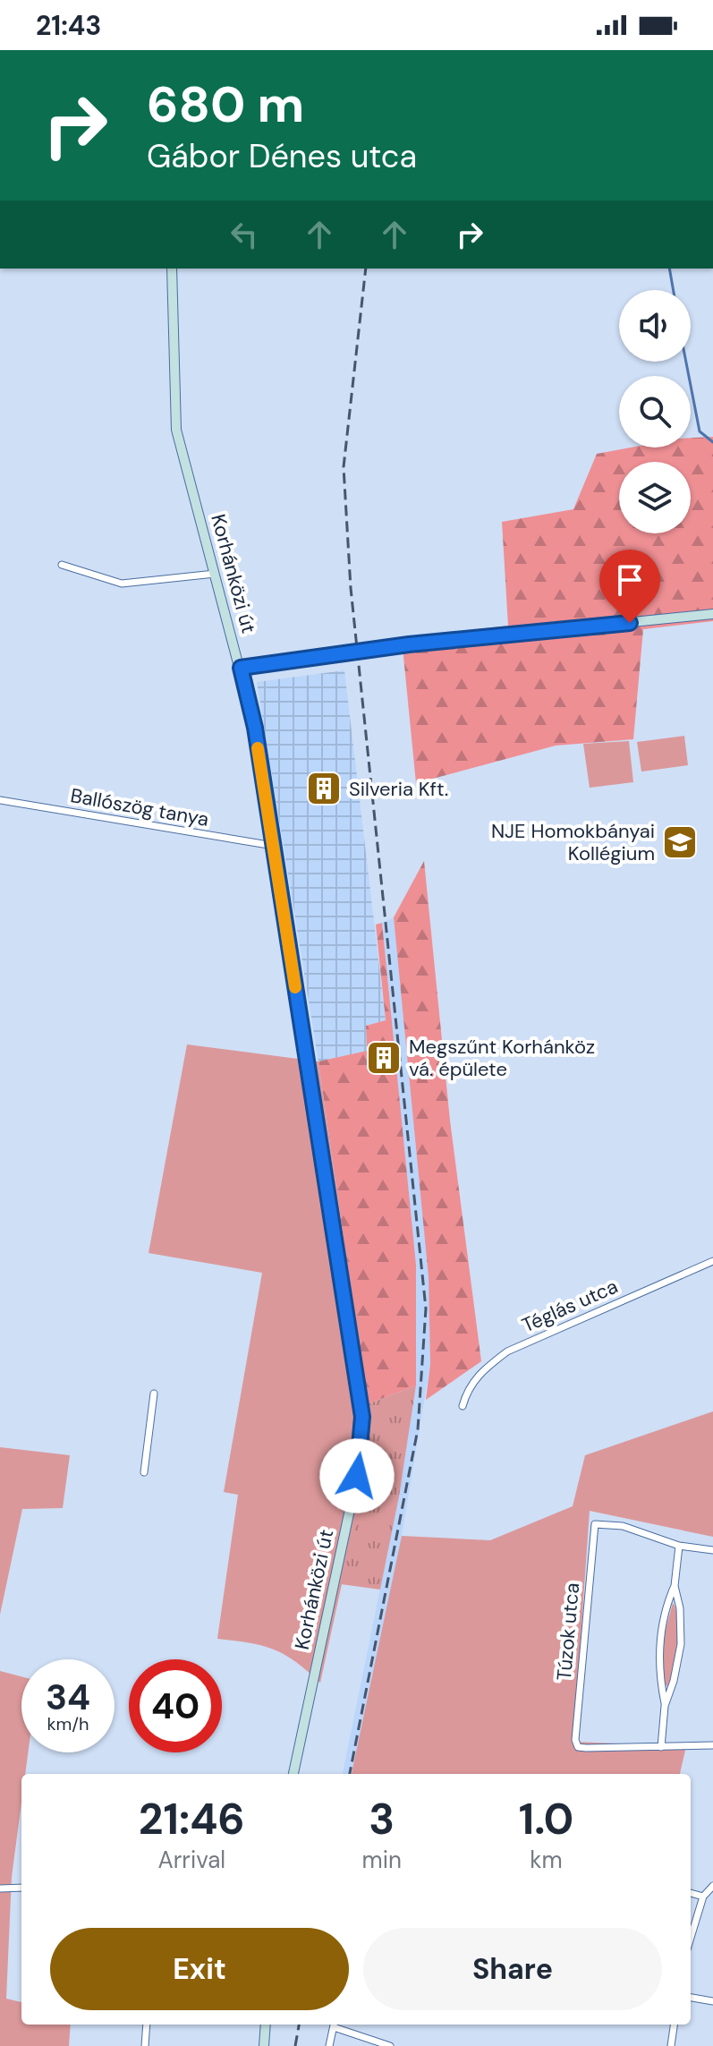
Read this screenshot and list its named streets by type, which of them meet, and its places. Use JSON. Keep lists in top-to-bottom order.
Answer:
{
  "streets": {
    "street": [
      "Korhánközi út",
      "Ballószög tanya",
      "Téglás utca",
      "Túzok utca"
    ]
  },
  "crossings": [
    ["Korhánközi út", "Ballószög tanya"]
  ],
  "places": {
    "building": ["Silveria Kft.", "Megszűnt Korhánköz vá. épülete"],
    "school or university": ["NJE Homokbányai Kollégium"]
  },
  "page": {
    "status": "21:43",
    "turn": ["680 m", "Gábor Dénes utca"],
    "speed": "34 km/h",
    "limit": "40",
    "eta": [
      "21:46",
      "Arrival",
      "3",
      "min",
      "1.0",
      "km"
    ],
    "buttons": ["Exit", "Share"]
  }
}
